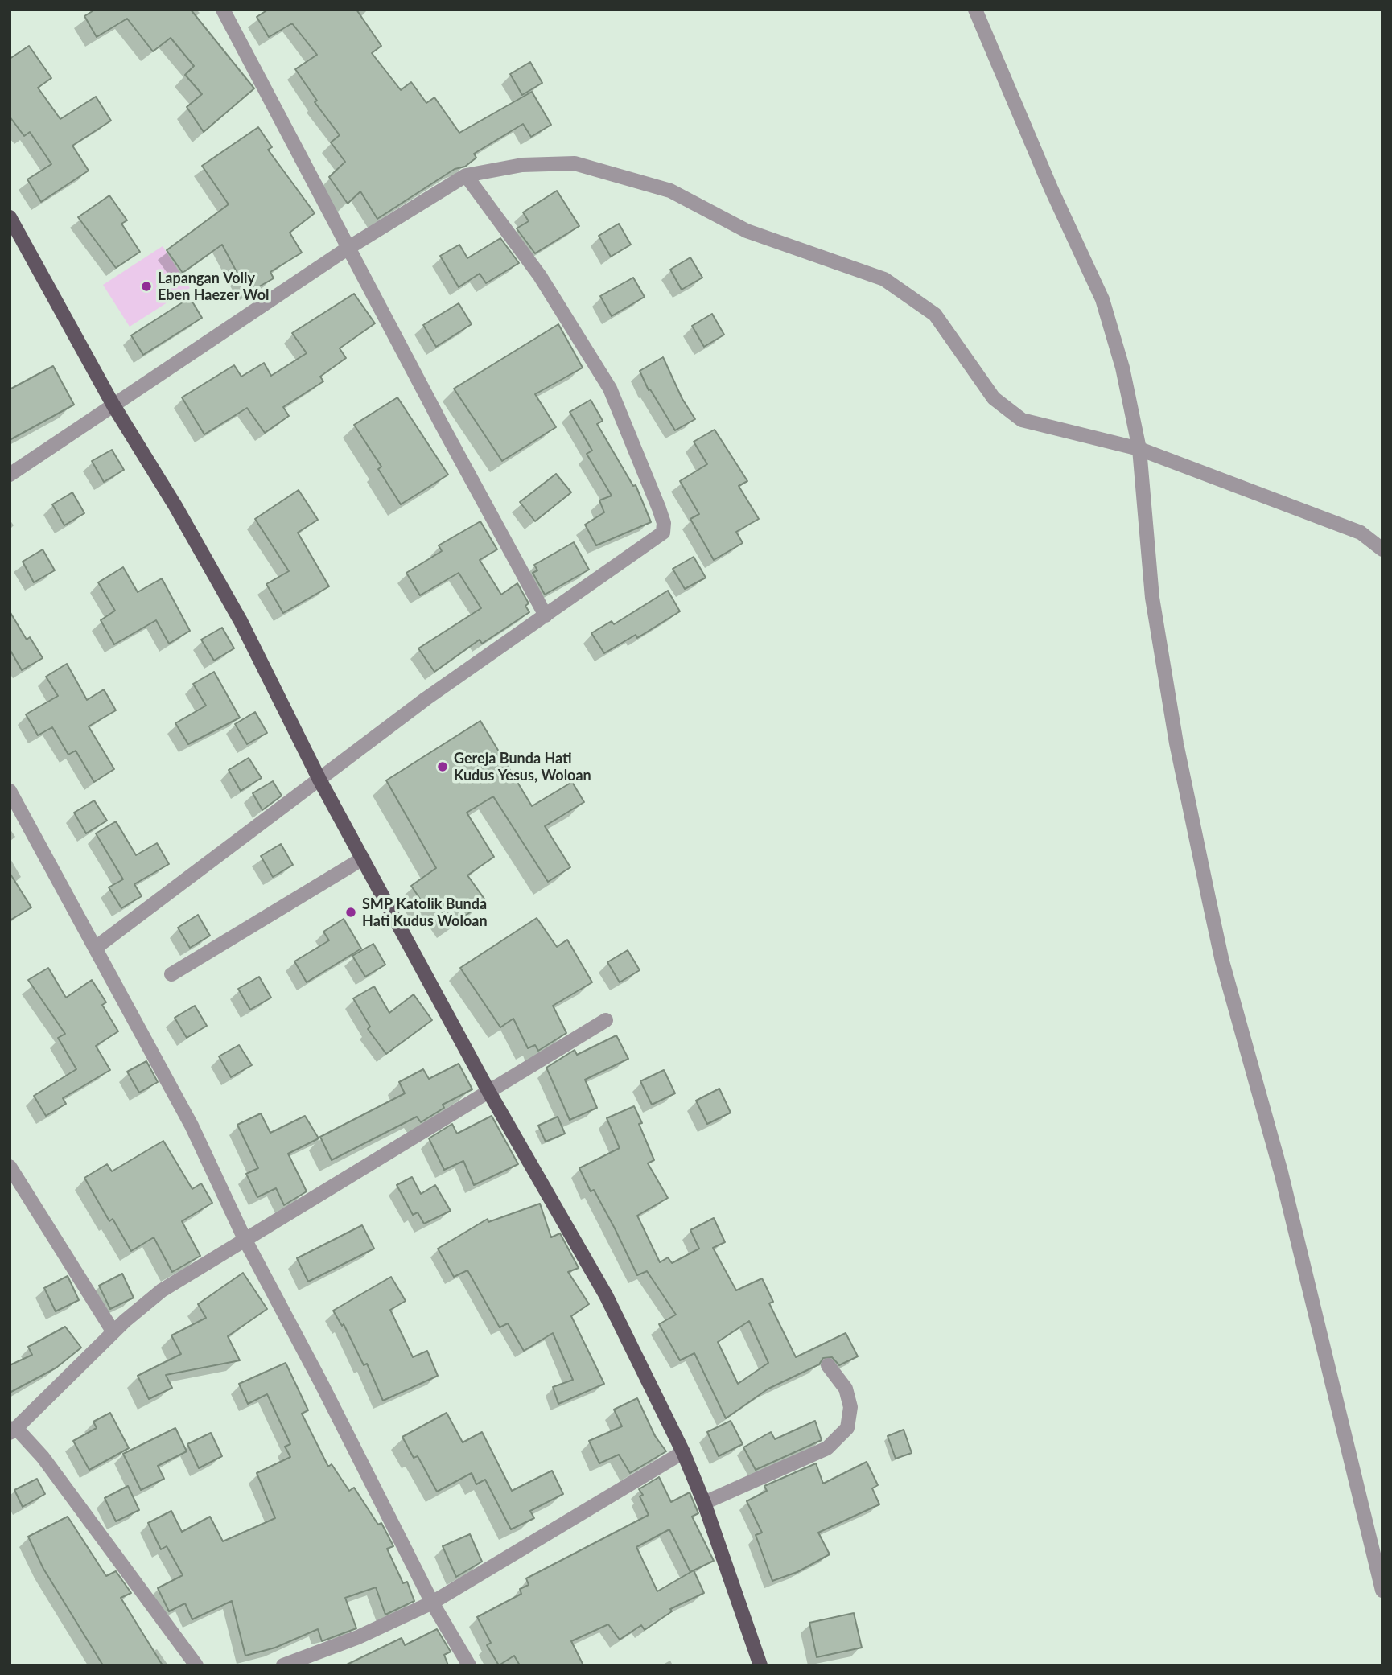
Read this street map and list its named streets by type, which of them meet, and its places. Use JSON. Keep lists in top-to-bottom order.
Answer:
{
  "places": ["Lapangan Volly Eben Haezer Wol", "Gereja Bunda Hati Kudus Yesus, Woloan", "SMP Katolik Bunda Hati Kudus Woloan"]
}
